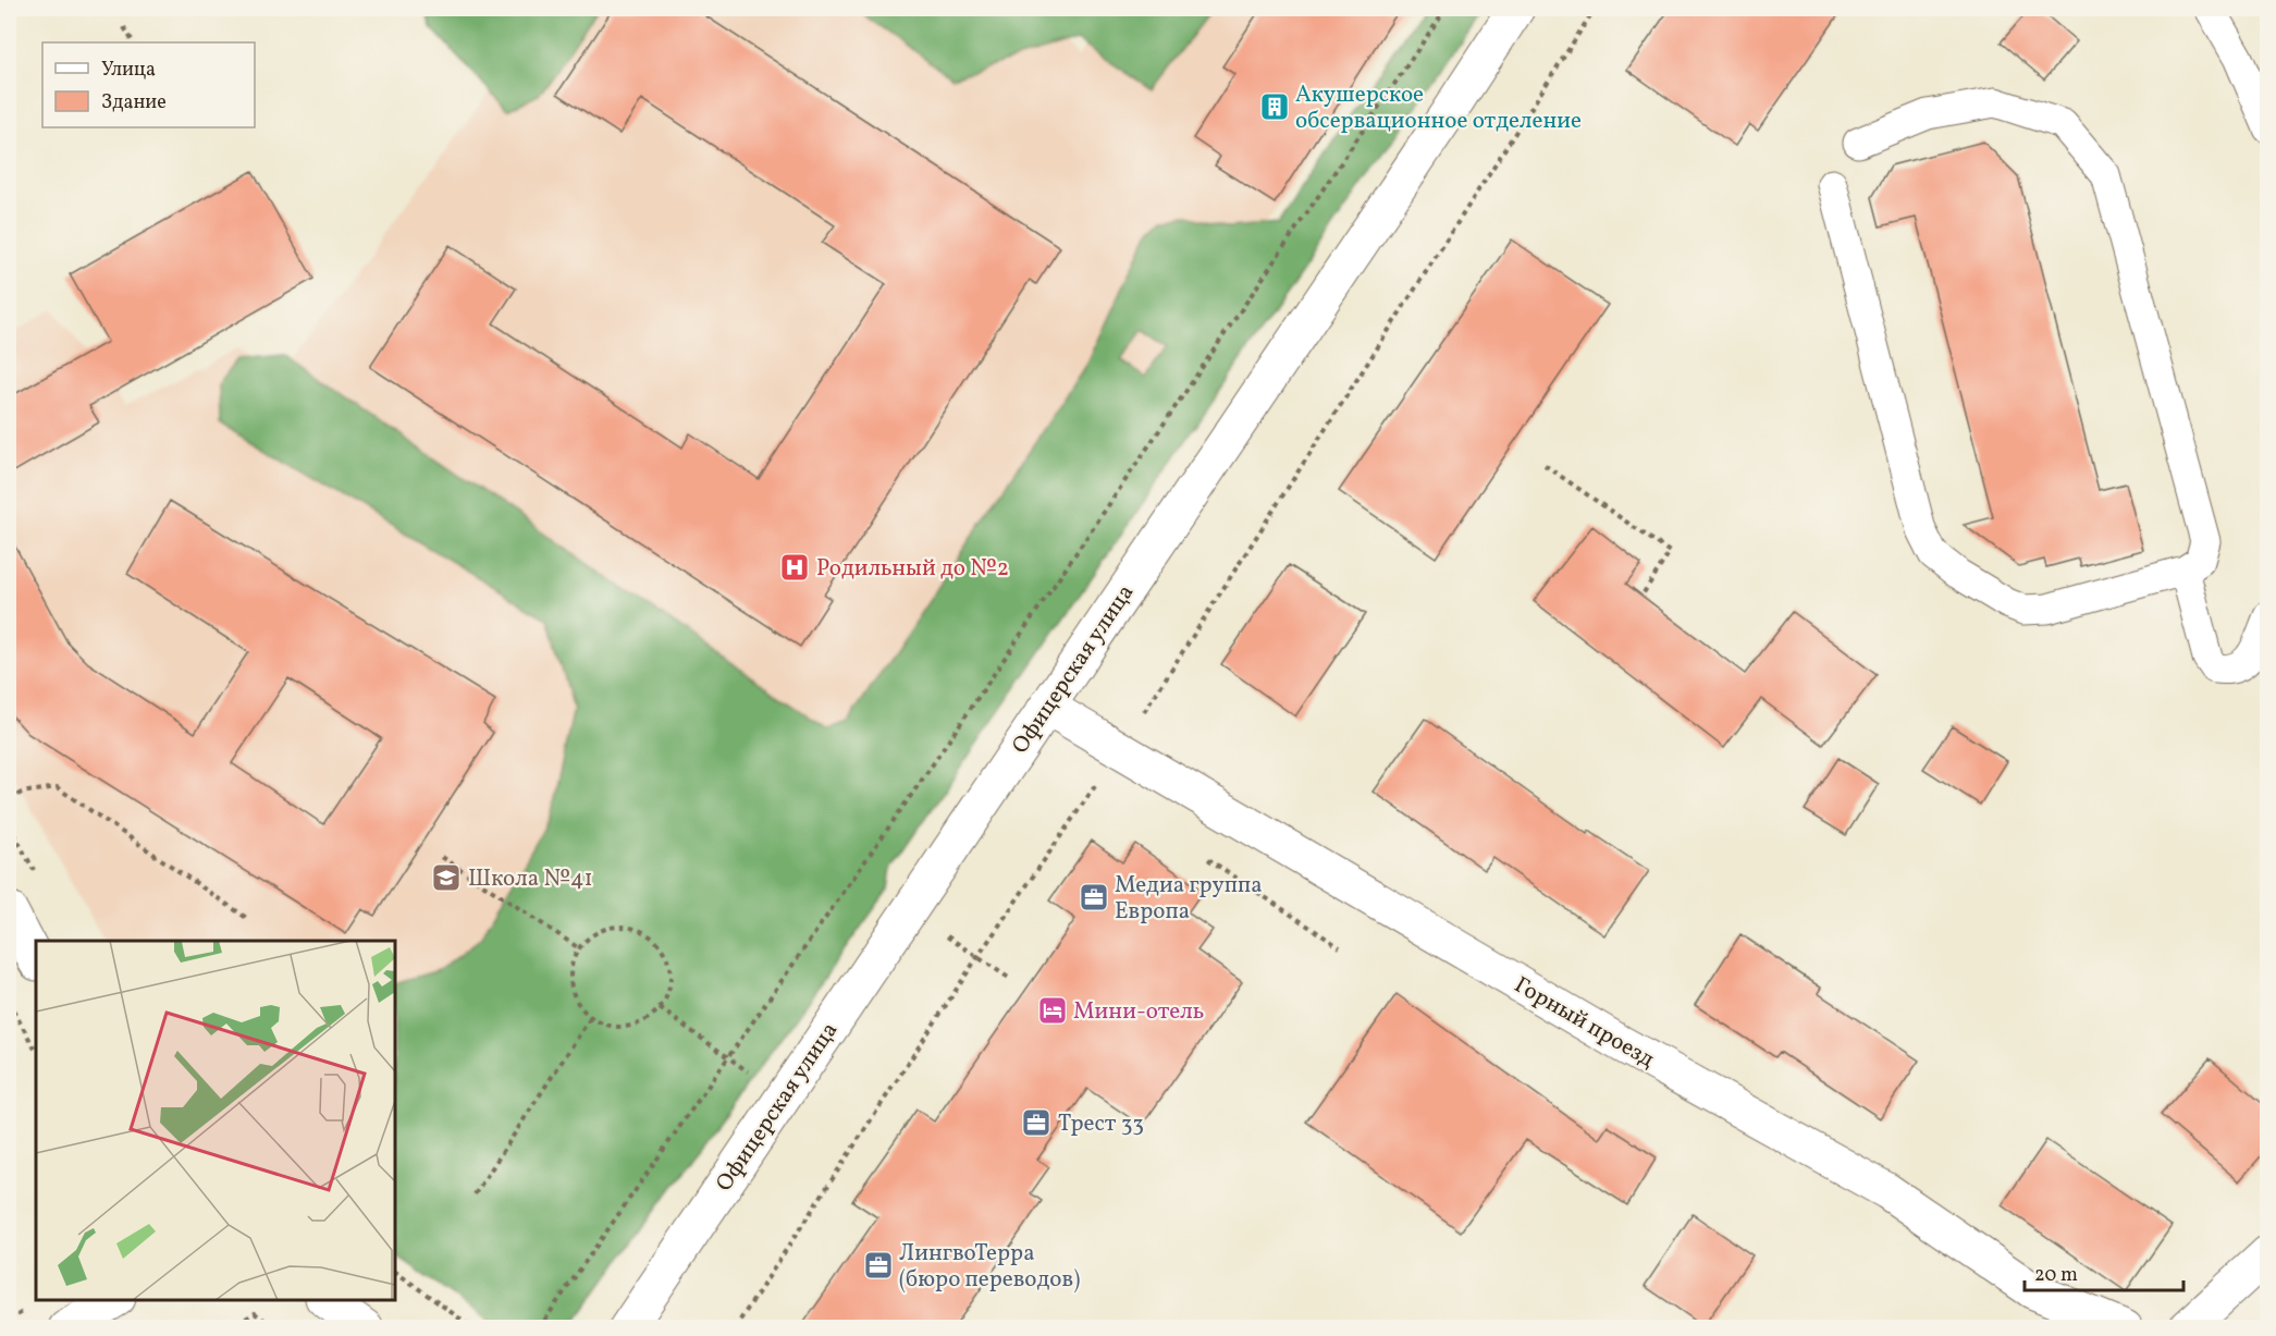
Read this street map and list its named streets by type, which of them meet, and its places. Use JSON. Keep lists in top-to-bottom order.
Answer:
{
  "streets": {
    "street": ["Офицерская улица", "Горный проезд"]
  },
  "crossings": [
    ["Офицерская улица", "Горный проезд"]
  ],
  "places": {
    "building": ["Акушерское обсервационное отделение"],
    "hospital": ["Родильный до №2"],
    "school or university": ["Школа №41"],
    "office": ["Медиа группа Европа", "Трест 33", "ЛингвоТерра (бюро переводов)"],
    "hotel": ["Мини-отель"]
  },
  "legend": ["Улица", "Здание"],
  "scale_bar": "20 m"
}
